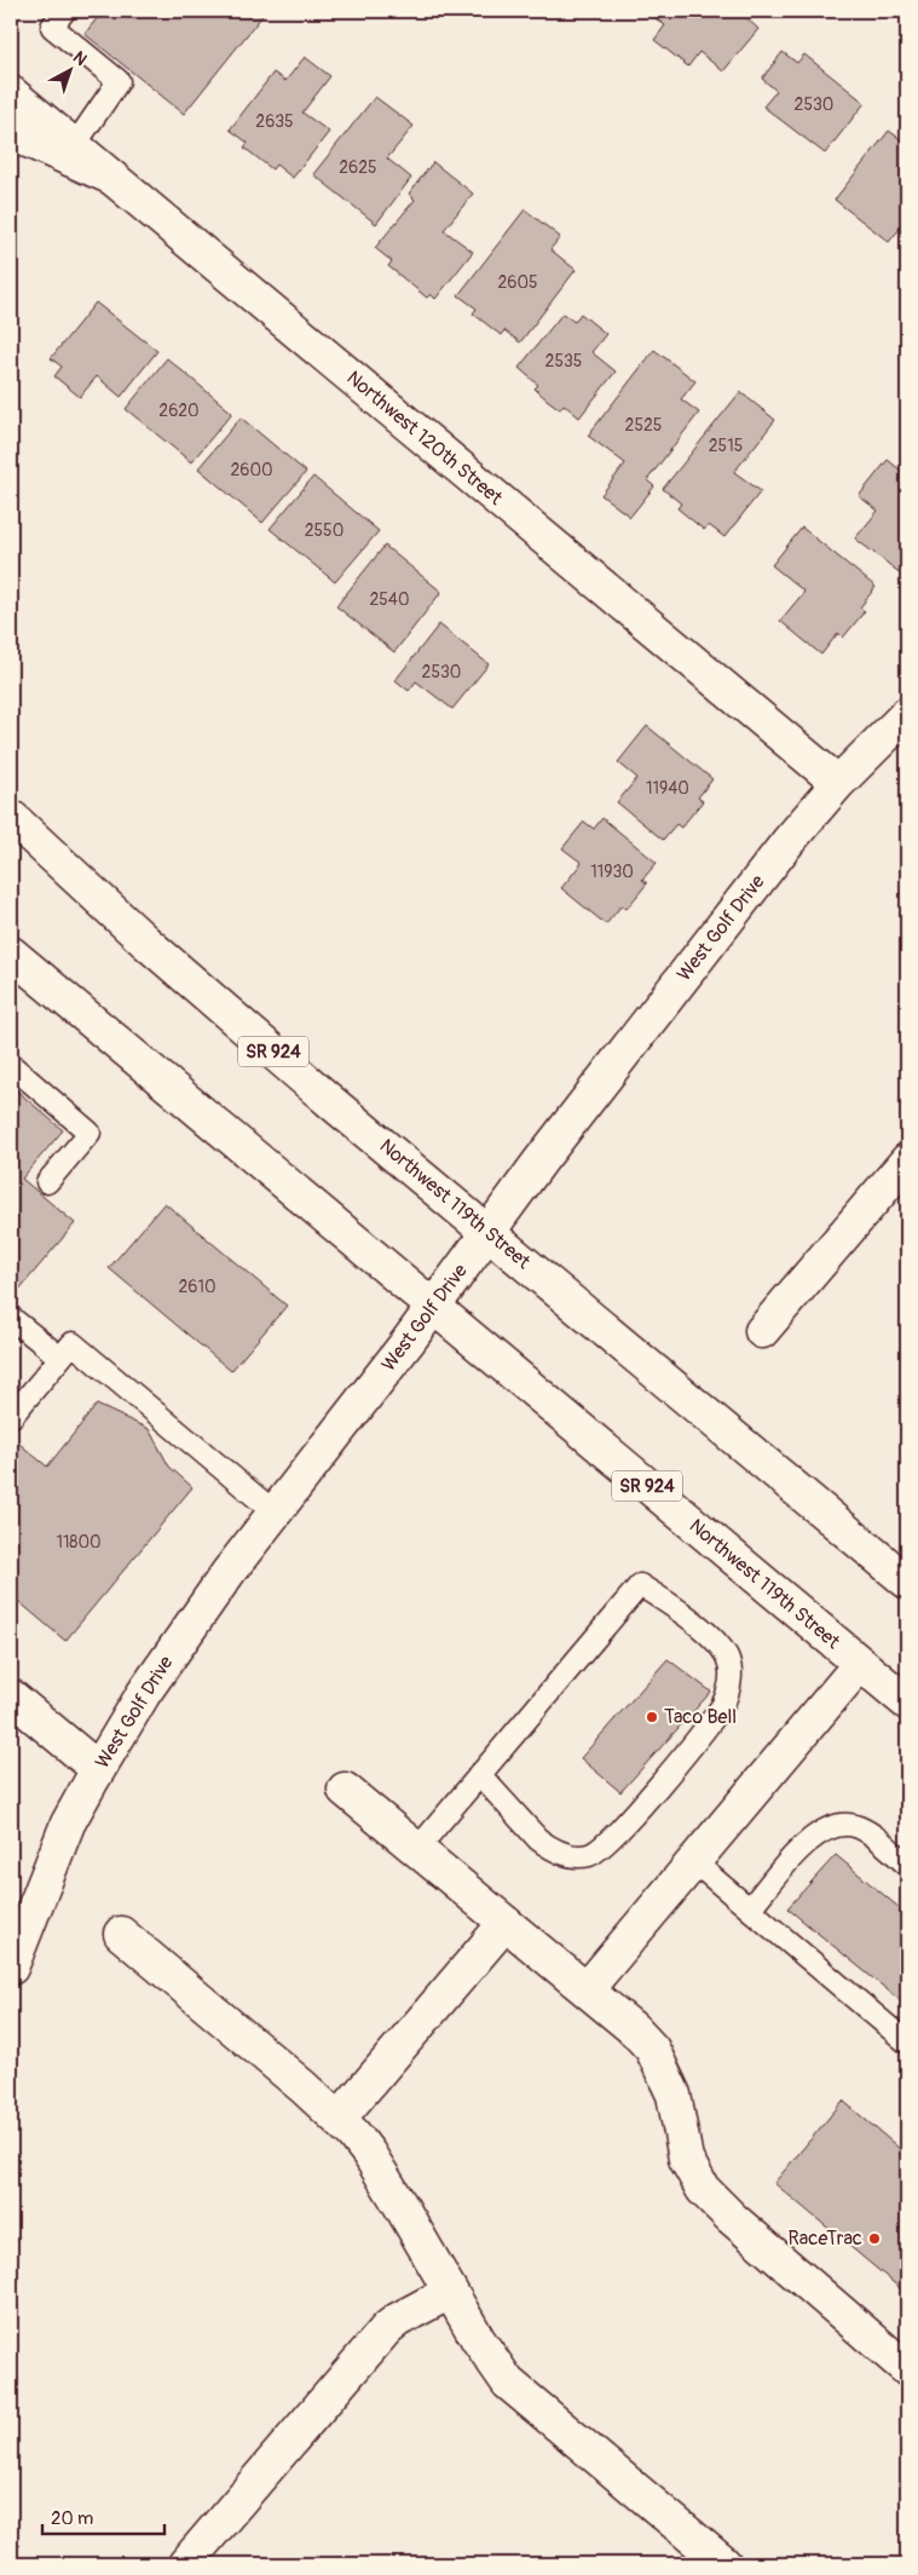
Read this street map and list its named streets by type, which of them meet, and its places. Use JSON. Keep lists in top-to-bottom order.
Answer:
{
  "streets": {
    "main road": [
      "Northwest 120th Street",
      "West Golf Drive",
      "SR 924",
      "Northwest 119th Street"
    ]
  },
  "crossings": [
    ["Northwest 120th Street", "West Golf Drive"],
    ["West Golf Drive", "Northwest 119th Street"]
  ],
  "places": ["Taco Bell", "RaceTrac"],
  "house_numbers": [
    "2530",
    "2635",
    "2625",
    "2605",
    "2535",
    "2620",
    "2525",
    "2515",
    "2600",
    "2550",
    "2540",
    "2530",
    "11940",
    "11930",
    "2610",
    "11800"
  ],
  "scale_bar": "20 m",
  "north": "top right"
}
